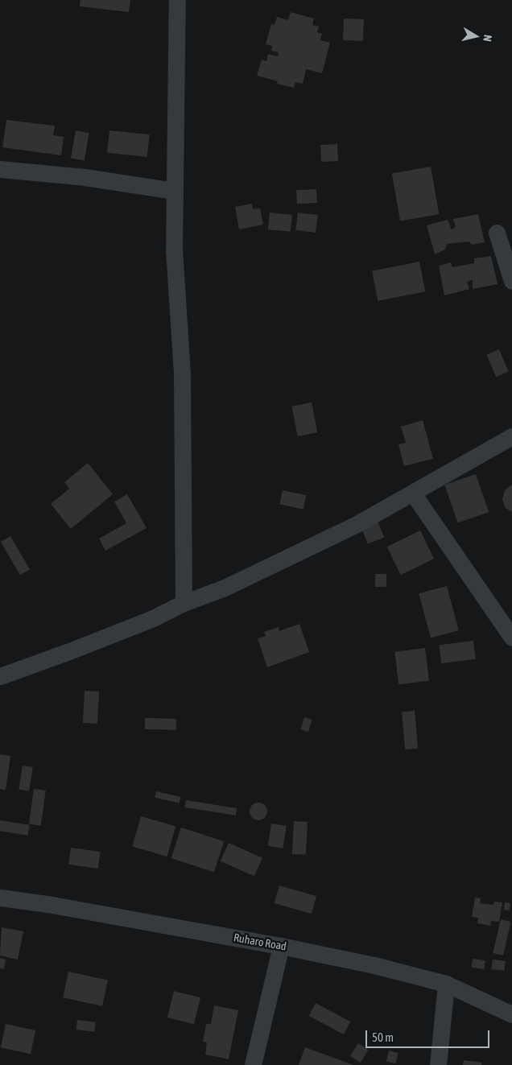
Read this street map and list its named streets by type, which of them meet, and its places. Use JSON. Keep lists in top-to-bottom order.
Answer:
{
  "streets": {
    "street": ["Ruharo Road"]
  },
  "scale_bar": "50 m",
  "north": "right"
}
